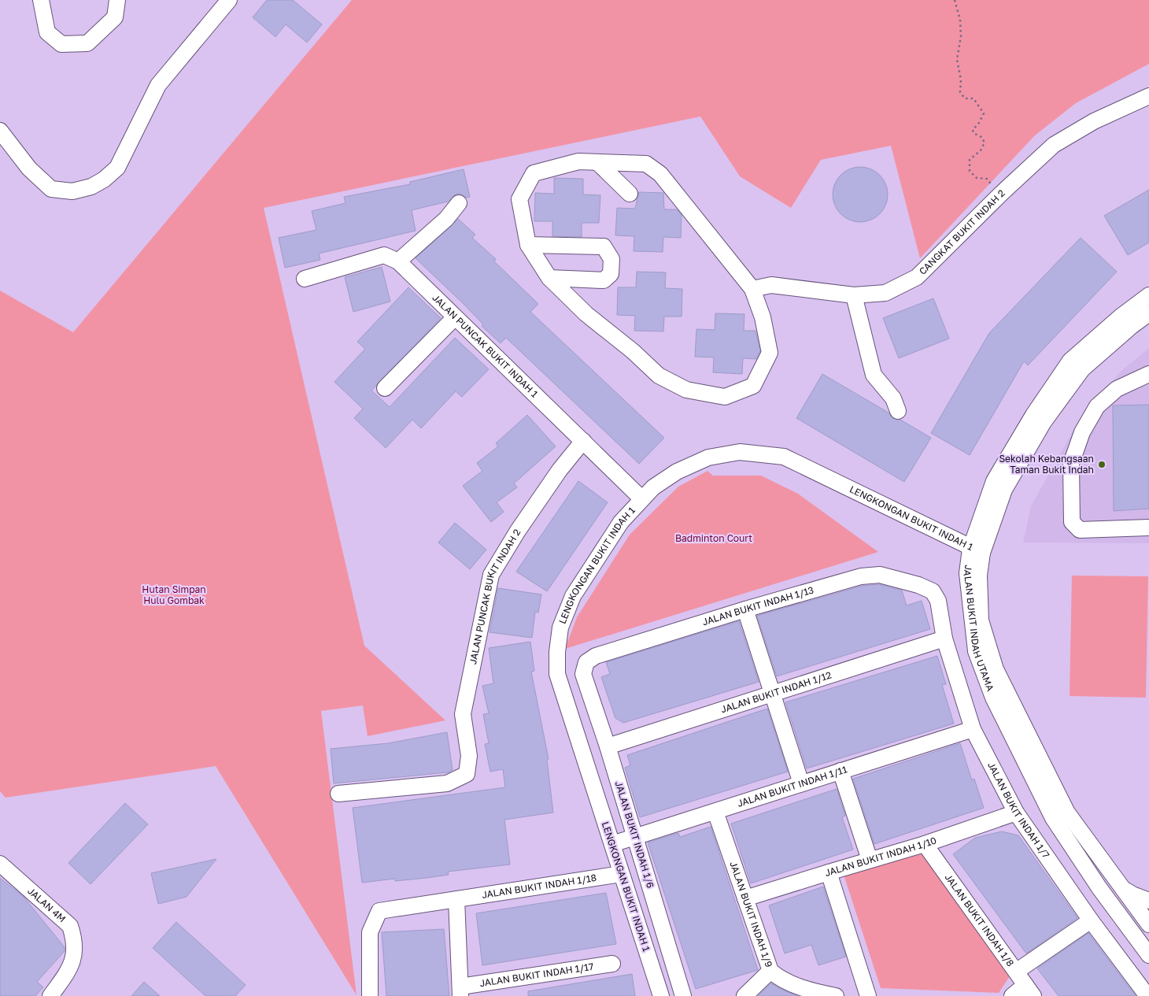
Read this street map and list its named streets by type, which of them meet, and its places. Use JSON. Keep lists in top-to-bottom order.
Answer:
{
  "streets": {
    "street": [
      "CANGKAT BUKIT INDAH 2",
      "JALAN PUNCAK BUKIT INDAH 1",
      "LENGKONGAN BUKIT INDAH 1",
      "JALAN PUNCAK BUKIT INDAH 2",
      "JALAN BUKIT INDAH 1/13",
      "JALAN BUKIT INDAH UTAMA",
      "JALAN BUKIT INDAH 1/12",
      "JALAN BUKIT INDAH 1/11",
      "JALAN BUKIT INDAH 1/7",
      "JALAN BUKIT INDAH 1/6",
      "JALAN BUKIT INDAH 1/10",
      "JALAN BUKIT INDAH 1/18",
      "JALAN 4M",
      "JALAN BUKIT INDAH 1/9",
      "JALAN BUKIT INDAH 1/8",
      "JALAN BUKIT INDAH 1/17"
    ]
  },
  "crossings": [
    ["JALAN PUNCAK BUKIT INDAH 1", "LENGKONGAN BUKIT INDAH 1"],
    ["JALAN PUNCAK BUKIT INDAH 1", "JALAN PUNCAK BUKIT INDAH 2"],
    ["LENGKONGAN BUKIT INDAH 1", "JALAN BUKIT INDAH UTAMA"],
    ["LENGKONGAN BUKIT INDAH 1", "JALAN BUKIT INDAH 1/11"],
    ["LENGKONGAN BUKIT INDAH 1", "JALAN BUKIT INDAH 1/18"],
    ["JALAN BUKIT INDAH 1/13", "JALAN BUKIT INDAH 1/7"],
    ["JALAN BUKIT INDAH 1/13", "JALAN BUKIT INDAH 1/6"],
    ["JALAN BUKIT INDAH 1/12", "JALAN BUKIT INDAH 1/7"],
    ["JALAN BUKIT INDAH 1/12", "JALAN BUKIT INDAH 1/6"],
    ["JALAN BUKIT INDAH 1/11", "JALAN BUKIT INDAH 1/7"],
    ["JALAN BUKIT INDAH 1/11", "JALAN BUKIT INDAH 1/6"],
    ["JALAN BUKIT INDAH 1/11", "JALAN BUKIT INDAH 1/9"],
    ["JALAN BUKIT INDAH 1/7", "JALAN BUKIT INDAH 1/10"],
    ["JALAN BUKIT INDAH 1/10", "JALAN BUKIT INDAH 1/9"],
    ["JALAN BUKIT INDAH 1/10", "JALAN BUKIT INDAH 1/8"]
  ],
  "parks": ["Badminton Court", "Hutan Simpan Hulu Gombak"],
  "places": ["Sekolah Kebangsaan Taman Bukit Indah"]
}
